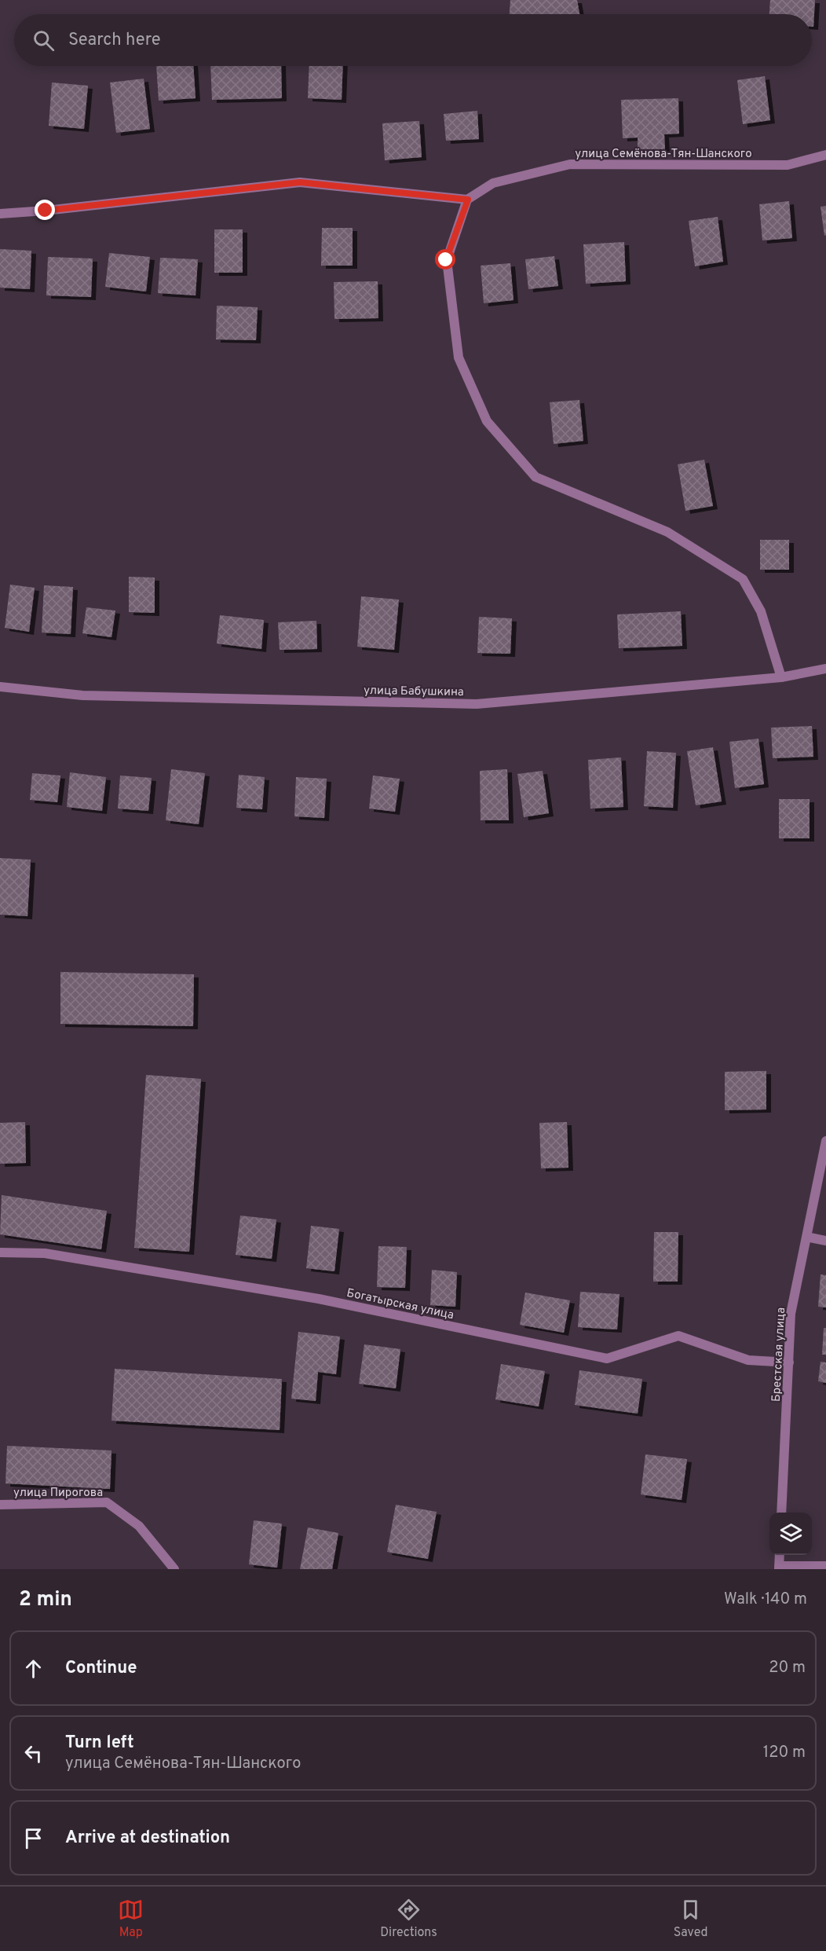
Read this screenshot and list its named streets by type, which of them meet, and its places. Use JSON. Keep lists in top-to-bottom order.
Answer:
{
  "streets": {
    "street": [
      "улица Семёнова-Тян-Шанского",
      "улица Бабушкина",
      "Богатырская улица",
      "Брестская улица",
      "улица Пирогова"
    ]
  },
  "crossings": [
    ["Богатырская улица", "Брестская улица"]
  ],
  "page": {
    "search": "Search here",
    "heading": ["2 min", "Walk · 140 m"],
    "list": [
      ["Continue", "20 m"],
      ["Turn left", "улица Семёнова-Тян-Шанского", "120 m"],
      "Arrive at destination"
    ],
    "nav": ["Map", "Directions", "Saved"]
  }
}
